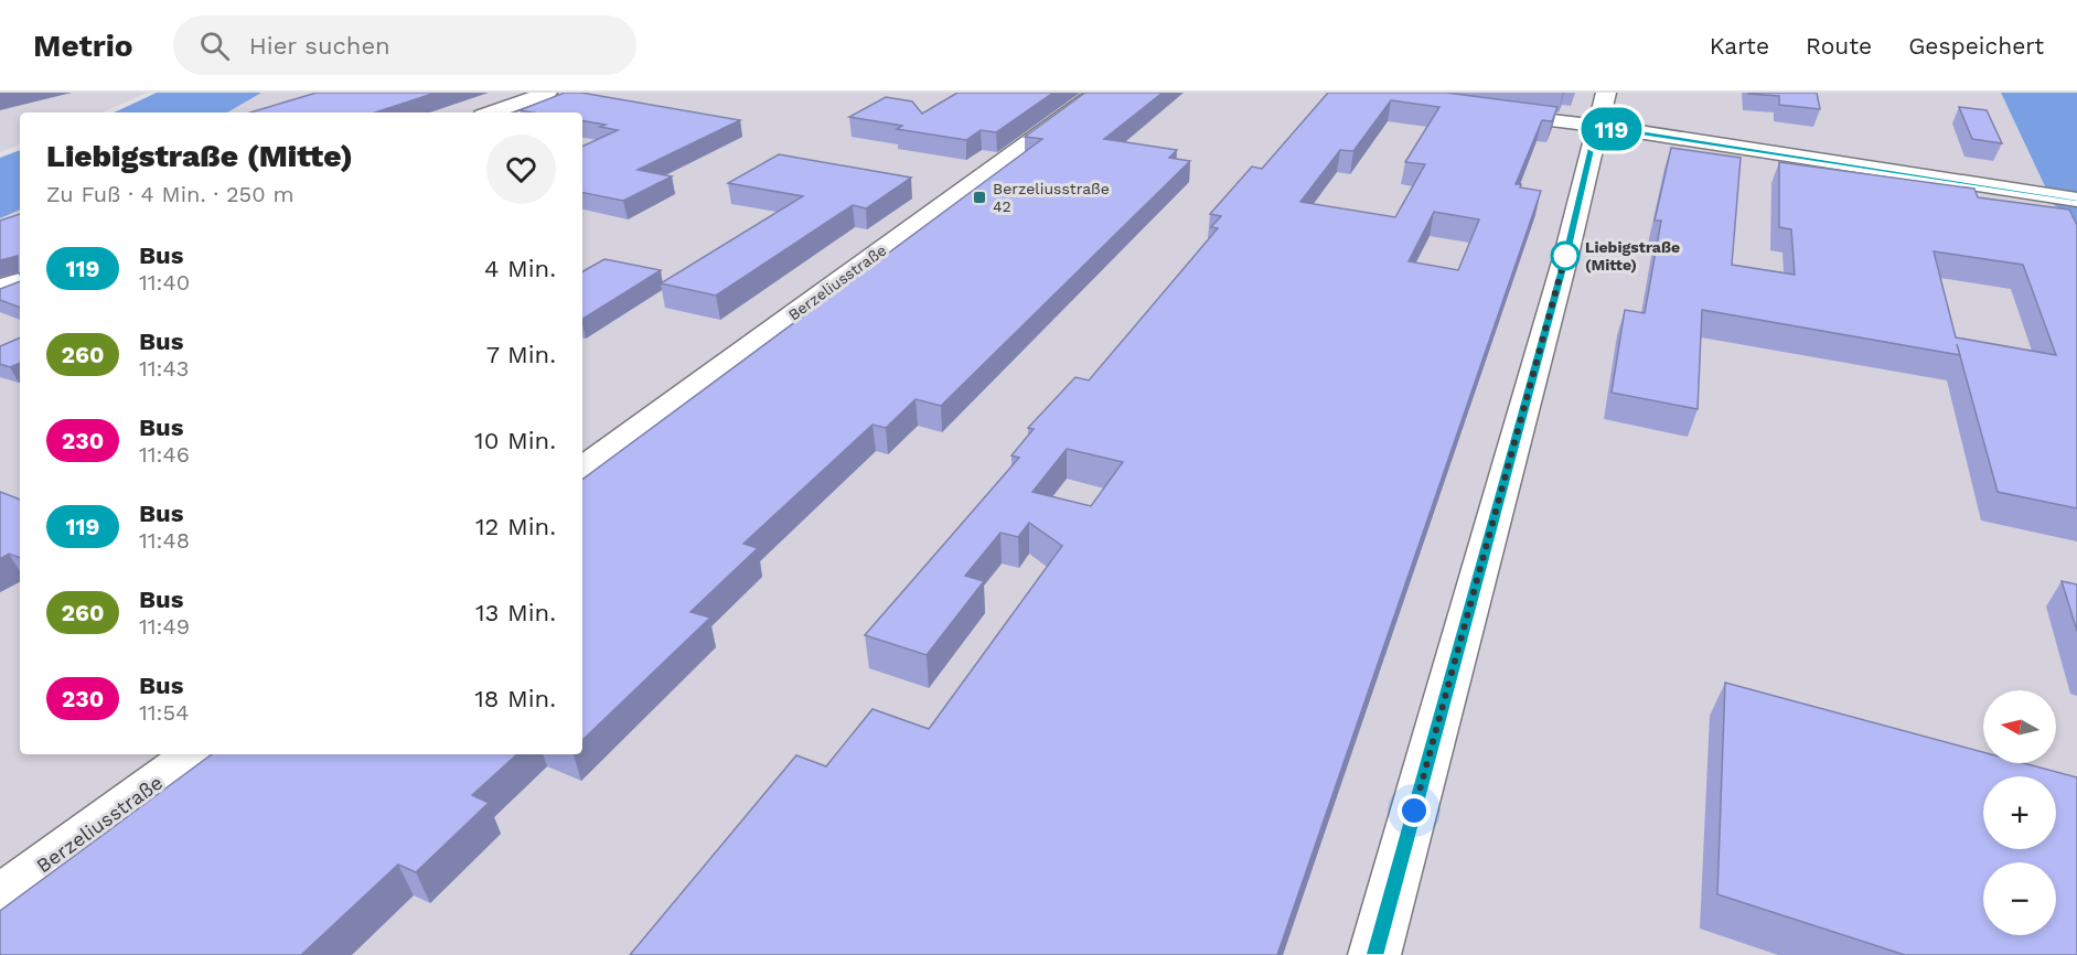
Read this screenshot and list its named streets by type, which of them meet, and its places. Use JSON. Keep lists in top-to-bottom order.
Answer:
{
  "streets": {
    "street": ["Berzeliusstraße"]
  },
  "places": {
    "transit": ["Berzeliusstraße 42"],
    "other": ["Liebigstraße (Mitte)"]
  },
  "lines": ["bus line 119"],
  "north": "left",
  "page": {
    "header": "Metrio",
    "search": "Hier suchen",
    "nav": ["Karte", "Route", "Gespeichert"],
    "on_map": "119",
    "heading": ["Liebigstraße (Mitte)", "Zu Fuß · 4 Min. · 250 m"],
    "list": [
      {
        "mark": "119",
        "name": "Bus",
        "note": "11:40",
        "value": "4 Min."
      },
      {
        "mark": "260",
        "name": "Bus",
        "note": "11:43",
        "value": "7 Min."
      },
      {
        "mark": "230",
        "name": "Bus",
        "note": "11:46",
        "value": "10 Min."
      },
      {
        "mark": "119",
        "name": "Bus",
        "note": "11:48",
        "value": "12 Min."
      },
      {
        "mark": "260",
        "name": "Bus",
        "note": "11:49",
        "value": "13 Min."
      },
      {
        "mark": "230",
        "name": "Bus",
        "note": "11:54",
        "value": "18 Min."
      }
    ],
    "map_buttons": ["+", "−"]
  }
}
